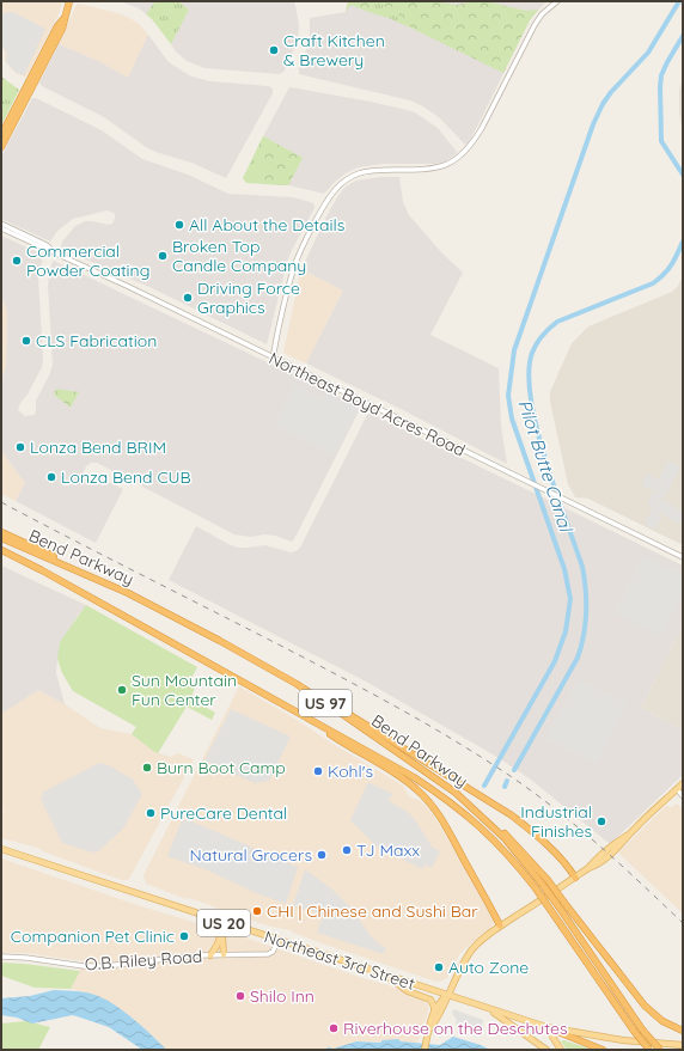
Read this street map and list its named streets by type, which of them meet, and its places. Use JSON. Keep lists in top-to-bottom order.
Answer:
{
  "streets": {
    "highway": ["Bend Parkway", "US 97"],
    "main road": ["US 20", "Northeast 3rd Street"],
    "street": ["Northeast Boyd Acres Road", "O.B. Riley Road"]
  },
  "crossings": [
    ["O.B. Riley Road", "Northeast 3rd Street"]
  ],
  "water": ["Pilot Butte Canal"],
  "places": [
    "Craft Kitchen & Brewery",
    "All About the Details",
    "Broken Top Candle Company",
    "Commercial Powder Coating",
    "Driving Force Graphics",
    "CLS Fabrication",
    "Lonza Bend BRIM",
    "Lonza Bend CUB",
    "Sun Mountain Fun Center",
    "Burn Boot Camp",
    "Kohl's",
    "PureCare Dental",
    "Industrial Finishes",
    "TJ Maxx",
    "Natural Grocers",
    "CHI | Chinese and Sushi Bar",
    "Companion Pet Clinic",
    "Auto Zone",
    "Shilo Inn",
    "Riverhouse on the Deschutes"
  ]
}
